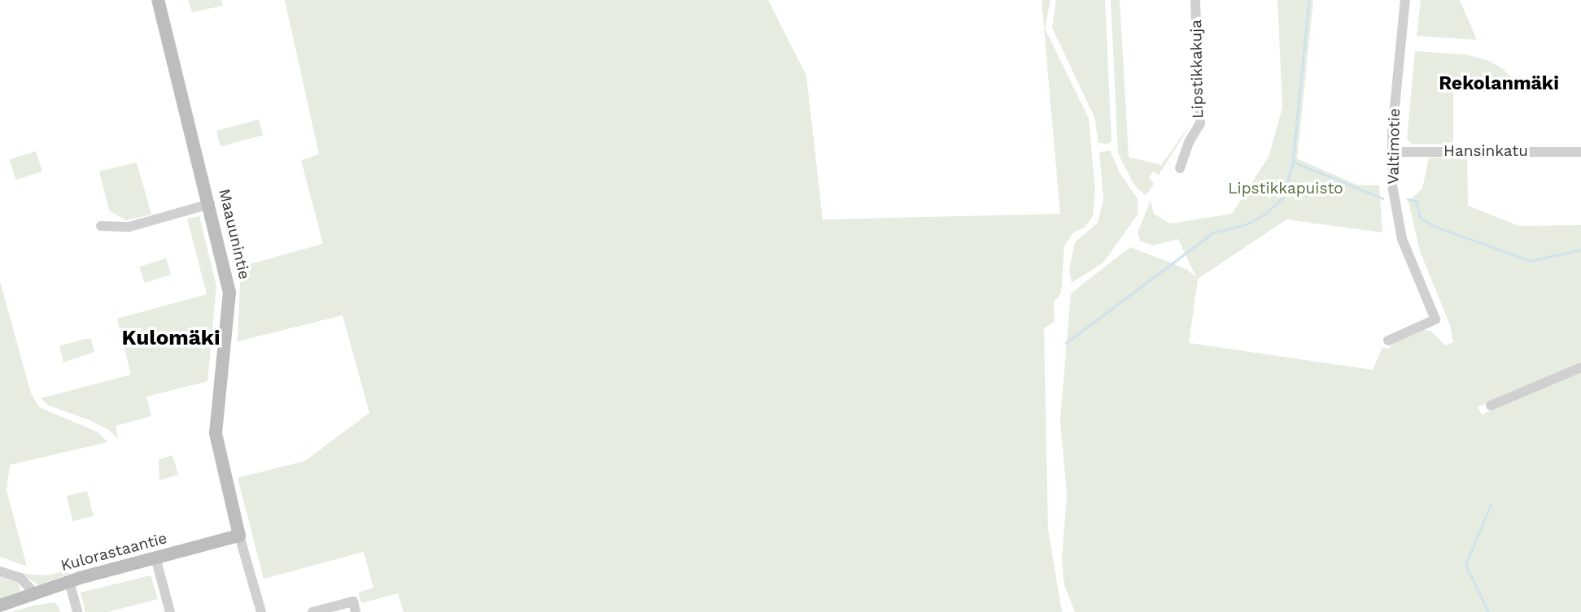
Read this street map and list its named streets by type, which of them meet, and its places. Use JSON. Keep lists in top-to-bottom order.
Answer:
{
  "streets": {
    "street": [
      "Lipstikkakuja",
      "Valtimotie",
      "Hansinkatu",
      "Maauunintie",
      "Kulorastaantie"
    ]
  },
  "crossings": [
    ["Valtimotie", "Hansinkatu"],
    ["Maauunintie", "Kulorastaantie"]
  ],
  "districts": ["Rekolanmäki", "Kulomäki"],
  "parks": ["Lipstikkapuisto"]
}
